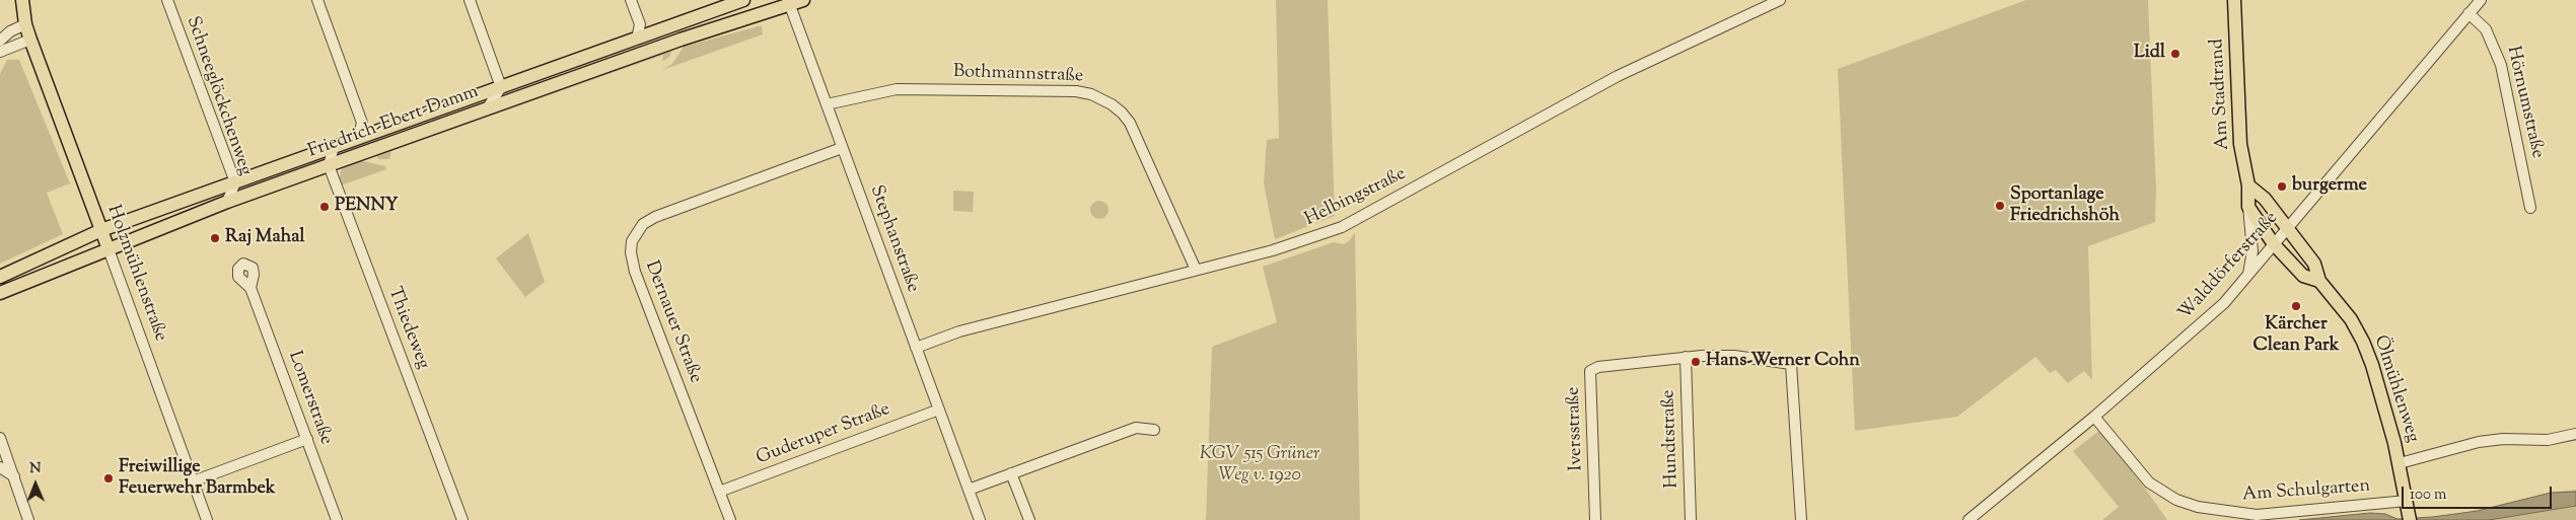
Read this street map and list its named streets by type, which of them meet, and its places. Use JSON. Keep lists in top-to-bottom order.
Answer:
{
  "streets": {
    "main road": [
      "Am Stadtrand",
      "Friedrich-Ebert-Damm",
      "Holzmühlenstraße",
      "Ölmühlenweg"
    ],
    "street": [
      "Bothmannstraße",
      "Schneeglöckchenweg",
      "Hörnumstraße",
      "Helbingstraße",
      "Stephanstraße",
      "Walddörferstraße",
      "Dernauer Straße",
      "Thiedeweg",
      "Lomerstraße",
      "Iversstraße",
      "Guderuper Straße",
      "Hundtstraße",
      "Am Schulgarten"
    ]
  },
  "crossings": [
    ["Bothmannstraße", "Helbingstraße"],
    ["Bothmannstraße", "Stephanstraße"],
    ["Schneeglöckchenweg", "Friedrich-Ebert-Damm"],
    ["Hörnumstraße", "Walddörferstraße"],
    ["Friedrich-Ebert-Damm", "Stephanstraße"],
    ["Friedrich-Ebert-Damm", "Holzmühlenstraße"],
    ["Friedrich-Ebert-Damm", "Thiedeweg"],
    ["Helbingstraße", "Stephanstraße"],
    ["Stephanstraße", "Dernauer Straße"],
    ["Stephanstraße", "Guderuper Straße"],
    ["Walddörferstraße", "Ölmühlenweg"],
    ["Walddörferstraße", "Am Schulgarten"],
    ["Dernauer Straße", "Guderuper Straße"],
    ["Ölmühlenweg", "Am Schulgarten"],
    ["Iversstraße", "Hundtstraße"]
  ],
  "parks": ["KGV 515 Grüner Weg v. 1920"],
  "places": [
    "Lidl",
    "burgerme",
    "Sportanlage Friedrichshöh",
    "PENNY",
    "Raj Mahal",
    "Kärcher Clean Park",
    "Hans-Werner Cohn",
    "Freiwillige Feuerwehr Barmbek"
  ],
  "scale_bar": "100 m",
  "north": "top"
}
